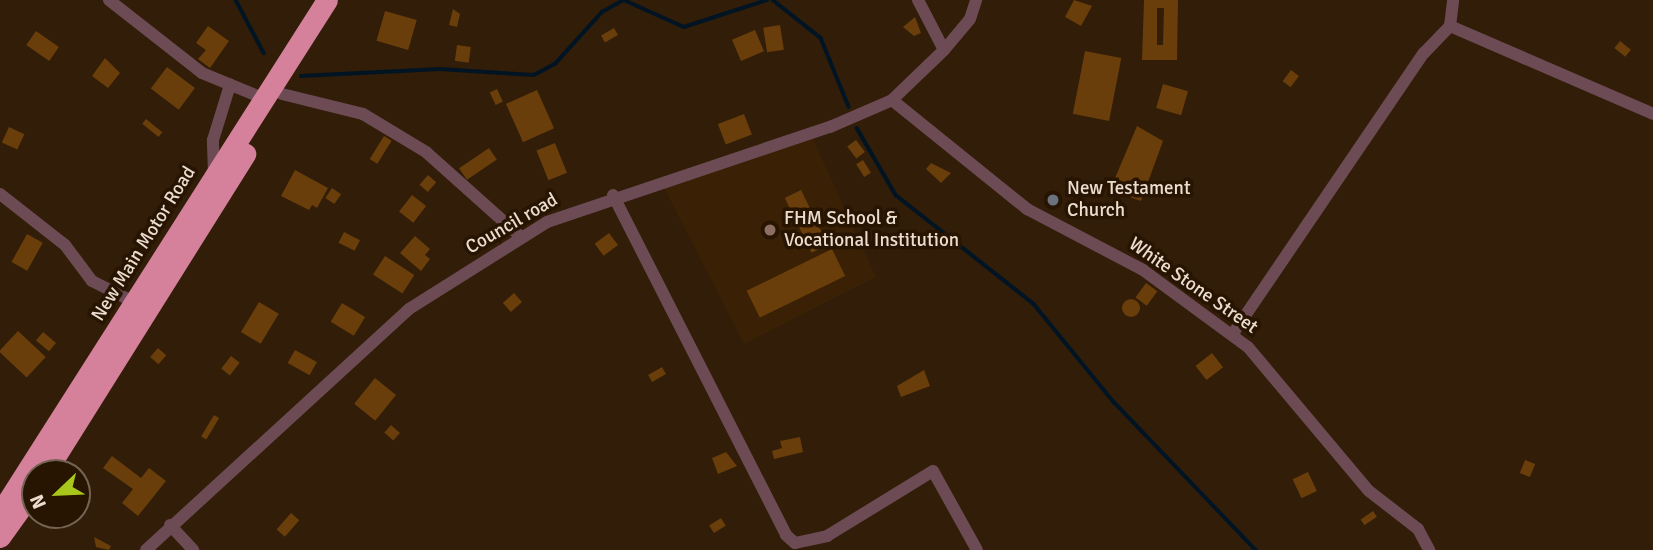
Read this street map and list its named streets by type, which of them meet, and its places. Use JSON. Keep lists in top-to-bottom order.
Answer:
{
  "streets": {
    "highway": ["New Main Motor Road"],
    "street": ["Council road", "White Stone Street"]
  },
  "crossings": [
    ["Council road", "White Stone Street"]
  ],
  "places": ["New Testament Church", "FHM School & Vocational Institution"],
  "north": "bottom left"
}
